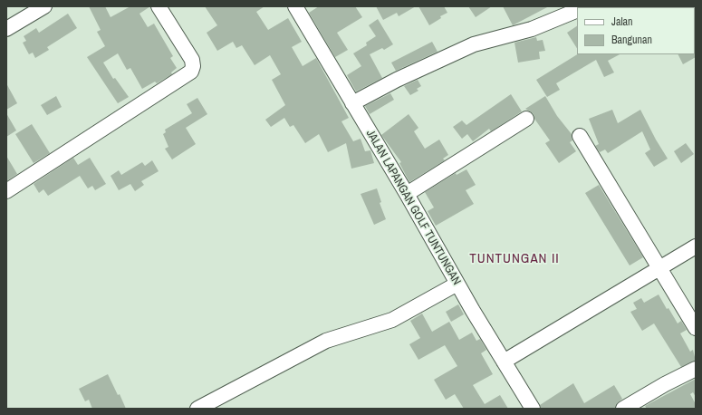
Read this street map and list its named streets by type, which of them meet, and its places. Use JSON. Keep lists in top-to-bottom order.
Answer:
{
  "streets": {
    "street": ["JALAN LAPANGAN GOLF TUNTUNGAN"]
  },
  "districts": ["TUNTUNGAN II"],
  "legend": ["Jalan", "Bangunan"]
}
